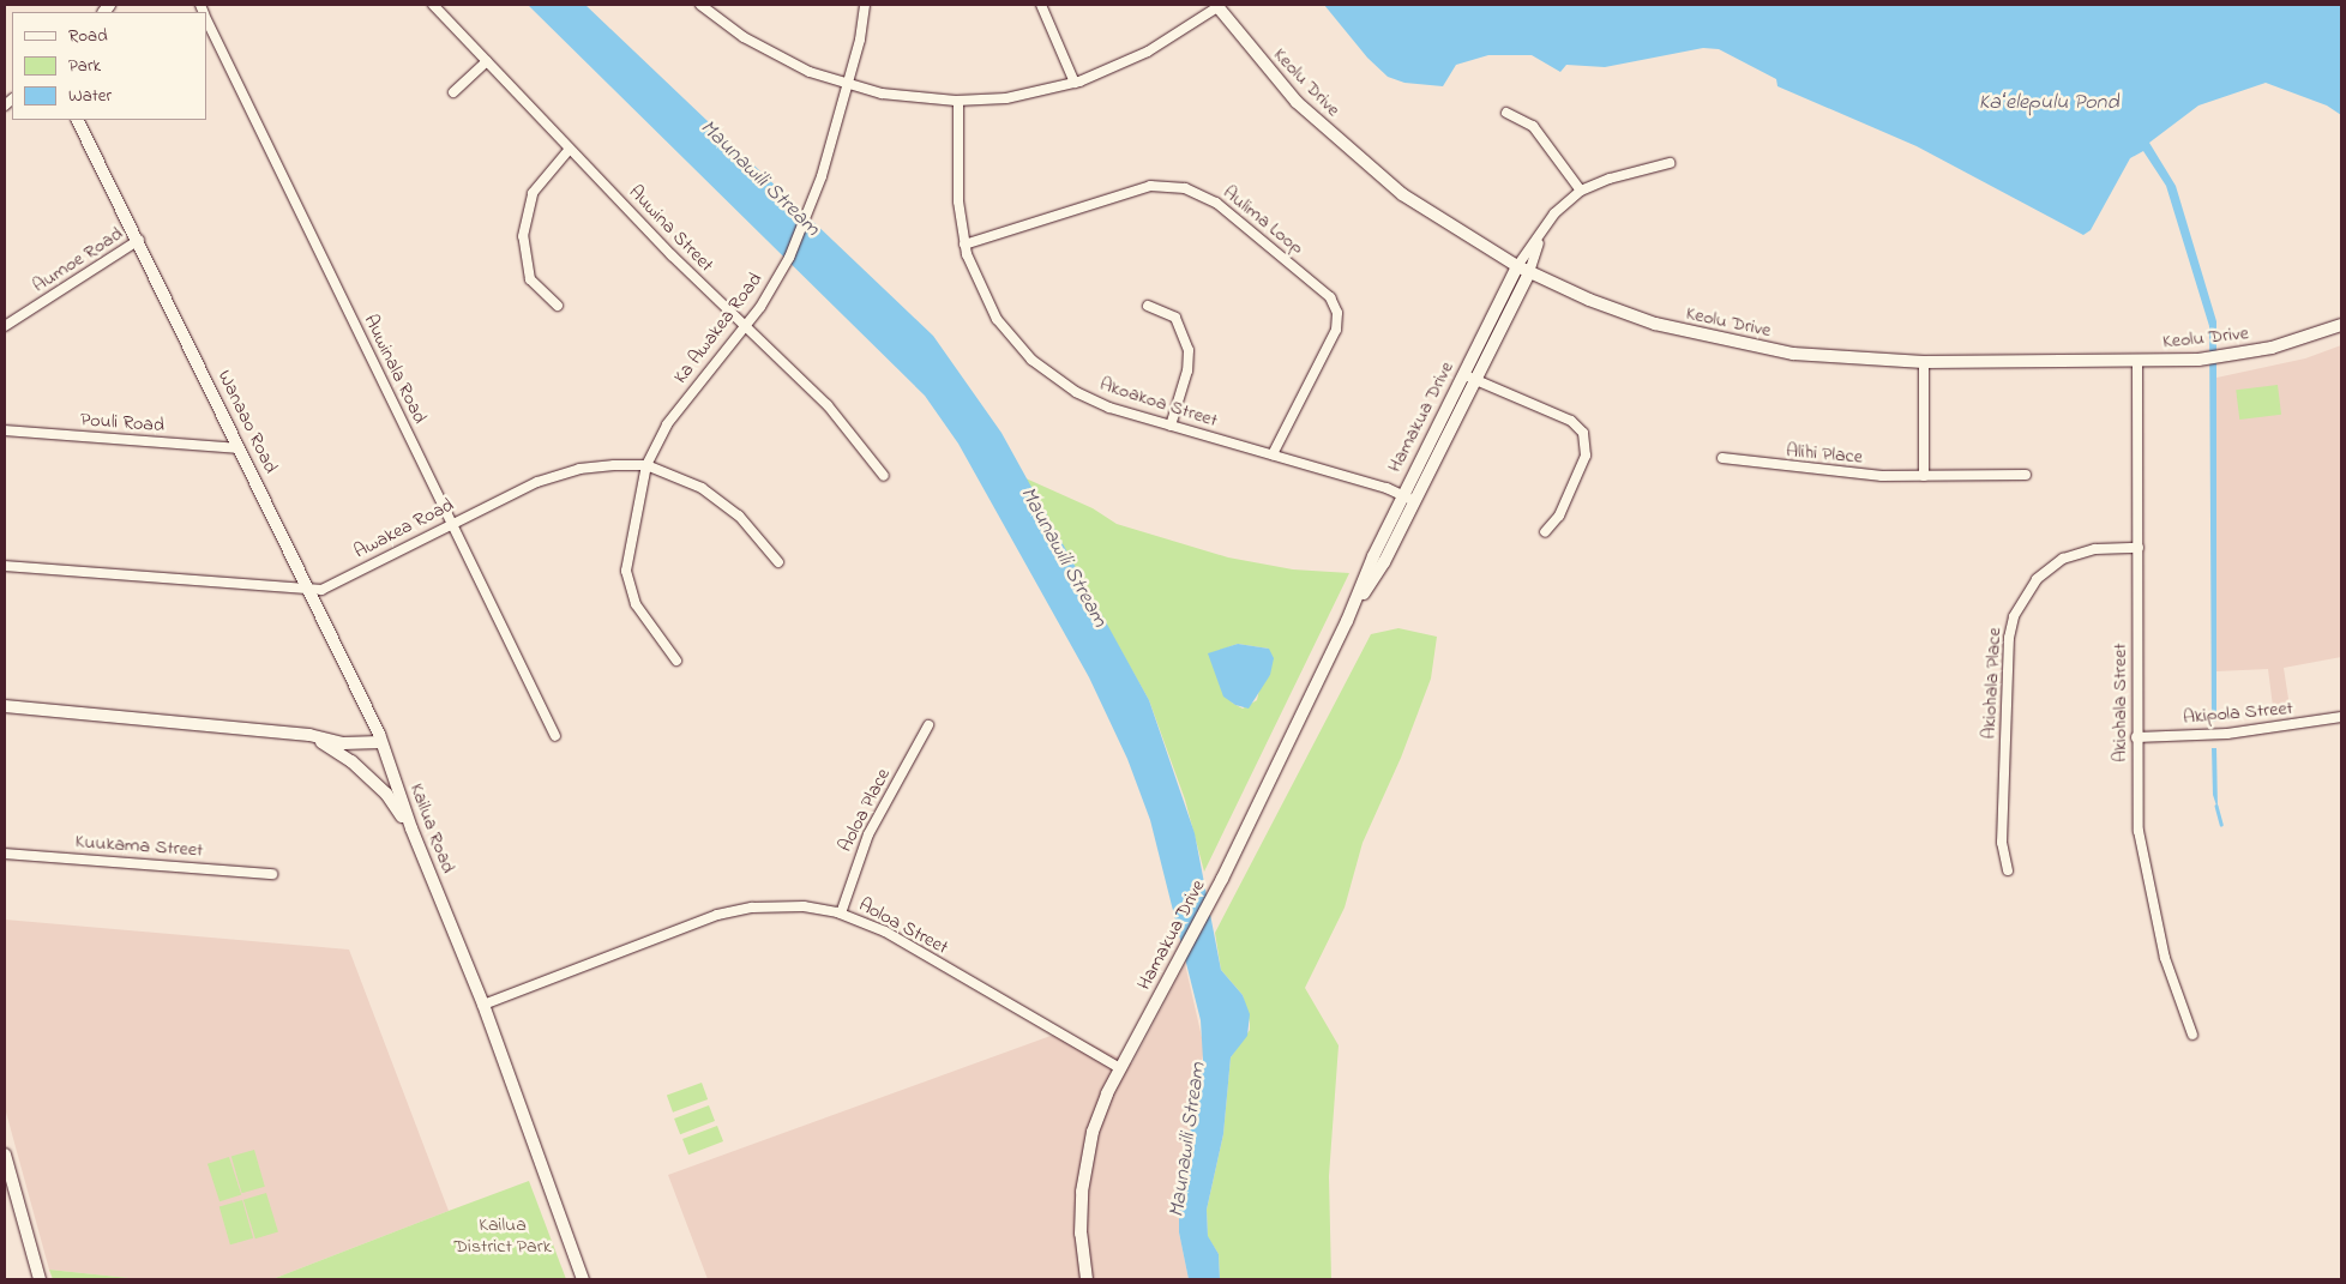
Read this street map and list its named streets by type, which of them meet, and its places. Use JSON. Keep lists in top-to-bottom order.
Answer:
{
  "streets": {
    "main road": [
      "Keolu Drive",
      "Hamakua Drive",
      "Wanaao Road",
      "Kailua Road"
    ],
    "street": [
      "Aulima Loop",
      "Auwina Street",
      "Aumoe Road",
      "Ka Awakea Road",
      "Auwinala Road",
      "Akoakoa Street",
      "Pouli Road",
      "Alihi Place",
      "Awakea Road",
      "Akiohala Place",
      "Akiohala Street",
      "Akipola Street",
      "Aoloa Place",
      "Kuukama Street",
      "Aoloa Street"
    ]
  },
  "crossings": [
    ["Keolu Drive", "Hamakua Drive"],
    ["Keolu Drive", "Akiohala Street"],
    ["Aulima Loop", "Akoakoa Street"],
    ["Auwina Street", "Ka Awakea Road"],
    ["Aumoe Road", "Wanaao Road"],
    ["Ka Awakea Road", "Awakea Road"],
    ["Auwinala Road", "Awakea Road"],
    ["Akoakoa Street", "Hamakua Drive"],
    ["Hamakua Drive", "Aoloa Street"],
    ["Wanaao Road", "Pouli Road"],
    ["Wanaao Road", "Awakea Road"],
    ["Wanaao Road", "Kailua Road"],
    ["Akiohala Place", "Akiohala Street"],
    ["Akiohala Street", "Akipola Street"],
    ["Aoloa Place", "Aoloa Street"],
    ["Kailua Road", "Aoloa Street"]
  ],
  "water": ["Kaʻelepulu Pond", "Maunawili Stream"],
  "parks": ["Kailua District Park"],
  "legend": ["Road", "Park", "Water"]
}
